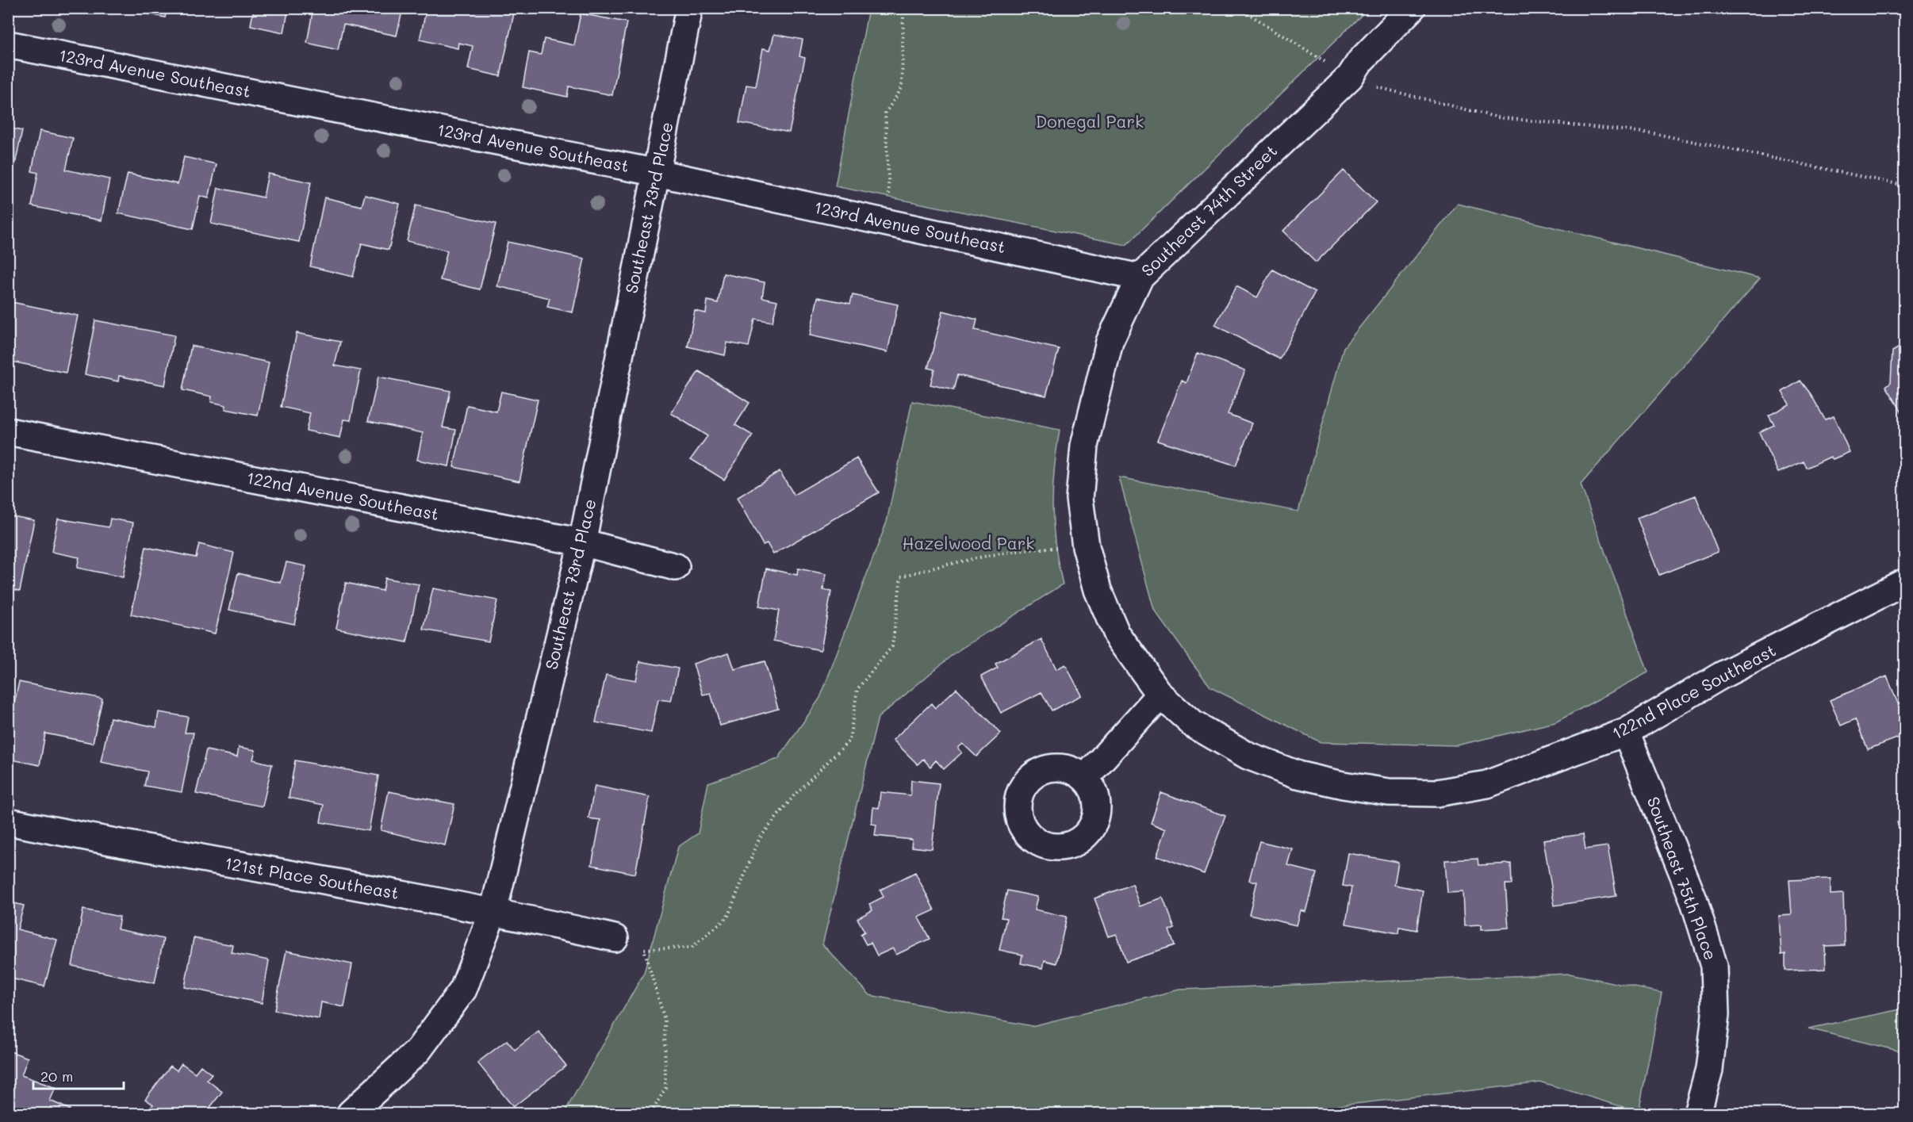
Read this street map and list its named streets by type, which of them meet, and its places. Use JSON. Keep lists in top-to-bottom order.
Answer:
{
  "streets": {
    "street": [
      "123rd Avenue Southeast",
      "Southeast 73rd Place",
      "Southeast 74th Street",
      "122nd Avenue Southeast",
      "122nd Place Southeast",
      "121st Place Southeast",
      "Southeast 75th Place"
    ]
  },
  "crossings": [
    ["123rd Avenue Southeast", "Southeast 73rd Place"],
    ["123rd Avenue Southeast", "Southeast 74th Street"],
    ["Southeast 73rd Place", "122nd Avenue Southeast"],
    ["Southeast 73rd Place", "121st Place Southeast"],
    ["Southeast 74th Street", "122nd Place Southeast"],
    ["122nd Place Southeast", "Southeast 75th Place"]
  ],
  "parks": ["Donegal Park", "Hazelwood Park"],
  "scale_bar": "20 m"
}
